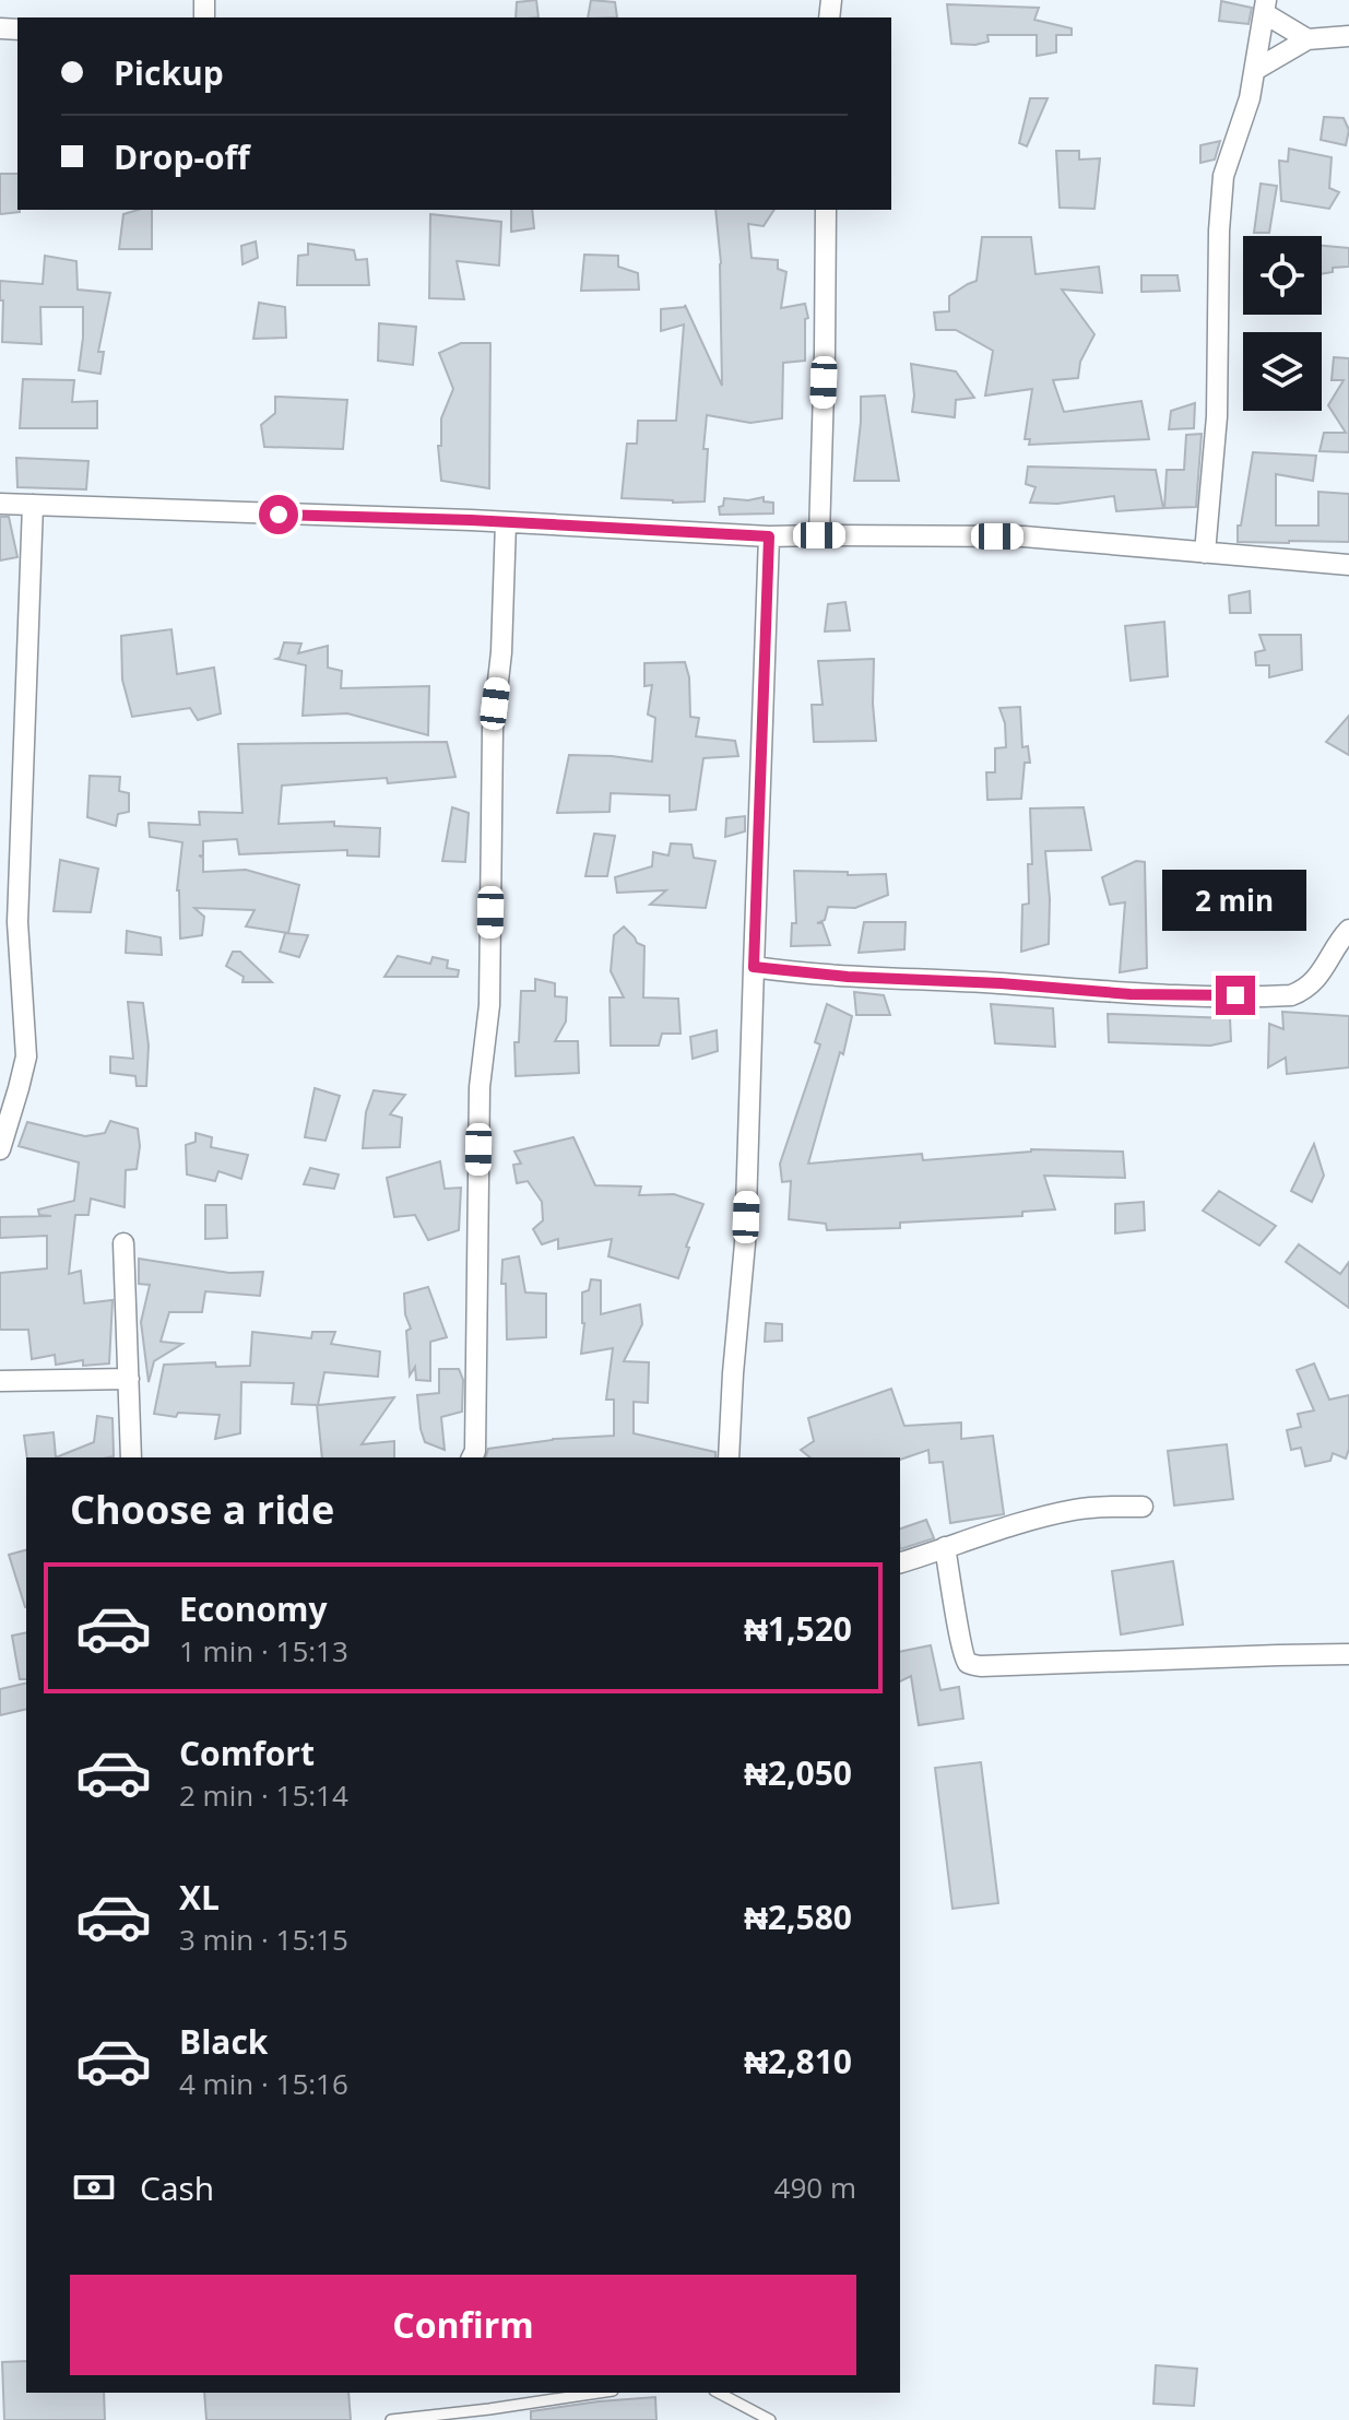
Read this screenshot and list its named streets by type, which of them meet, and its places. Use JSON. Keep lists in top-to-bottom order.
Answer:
{
  "page": {
    "banner": ["Pickup", "Drop-off"],
    "bubble": "2 min",
    "heading": "Choose a ride",
    "list": [
      {
        "name": "Economy",
        "note": "1 min · 15:13",
        "value": "₦1,520"
      },
      {
        "name": "Comfort",
        "note": "2 min · 15:14",
        "value": "₦2,050"
      },
      {
        "name": "XL",
        "note": "3 min · 15:15",
        "value": "₦2,580"
      },
      {
        "name": "Black",
        "note": "4 min · 15:16",
        "value": "₦2,810"
      }
    ],
    "pay": ["Cash", "490 m"],
    "buttons": "Confirm"
  }
}
